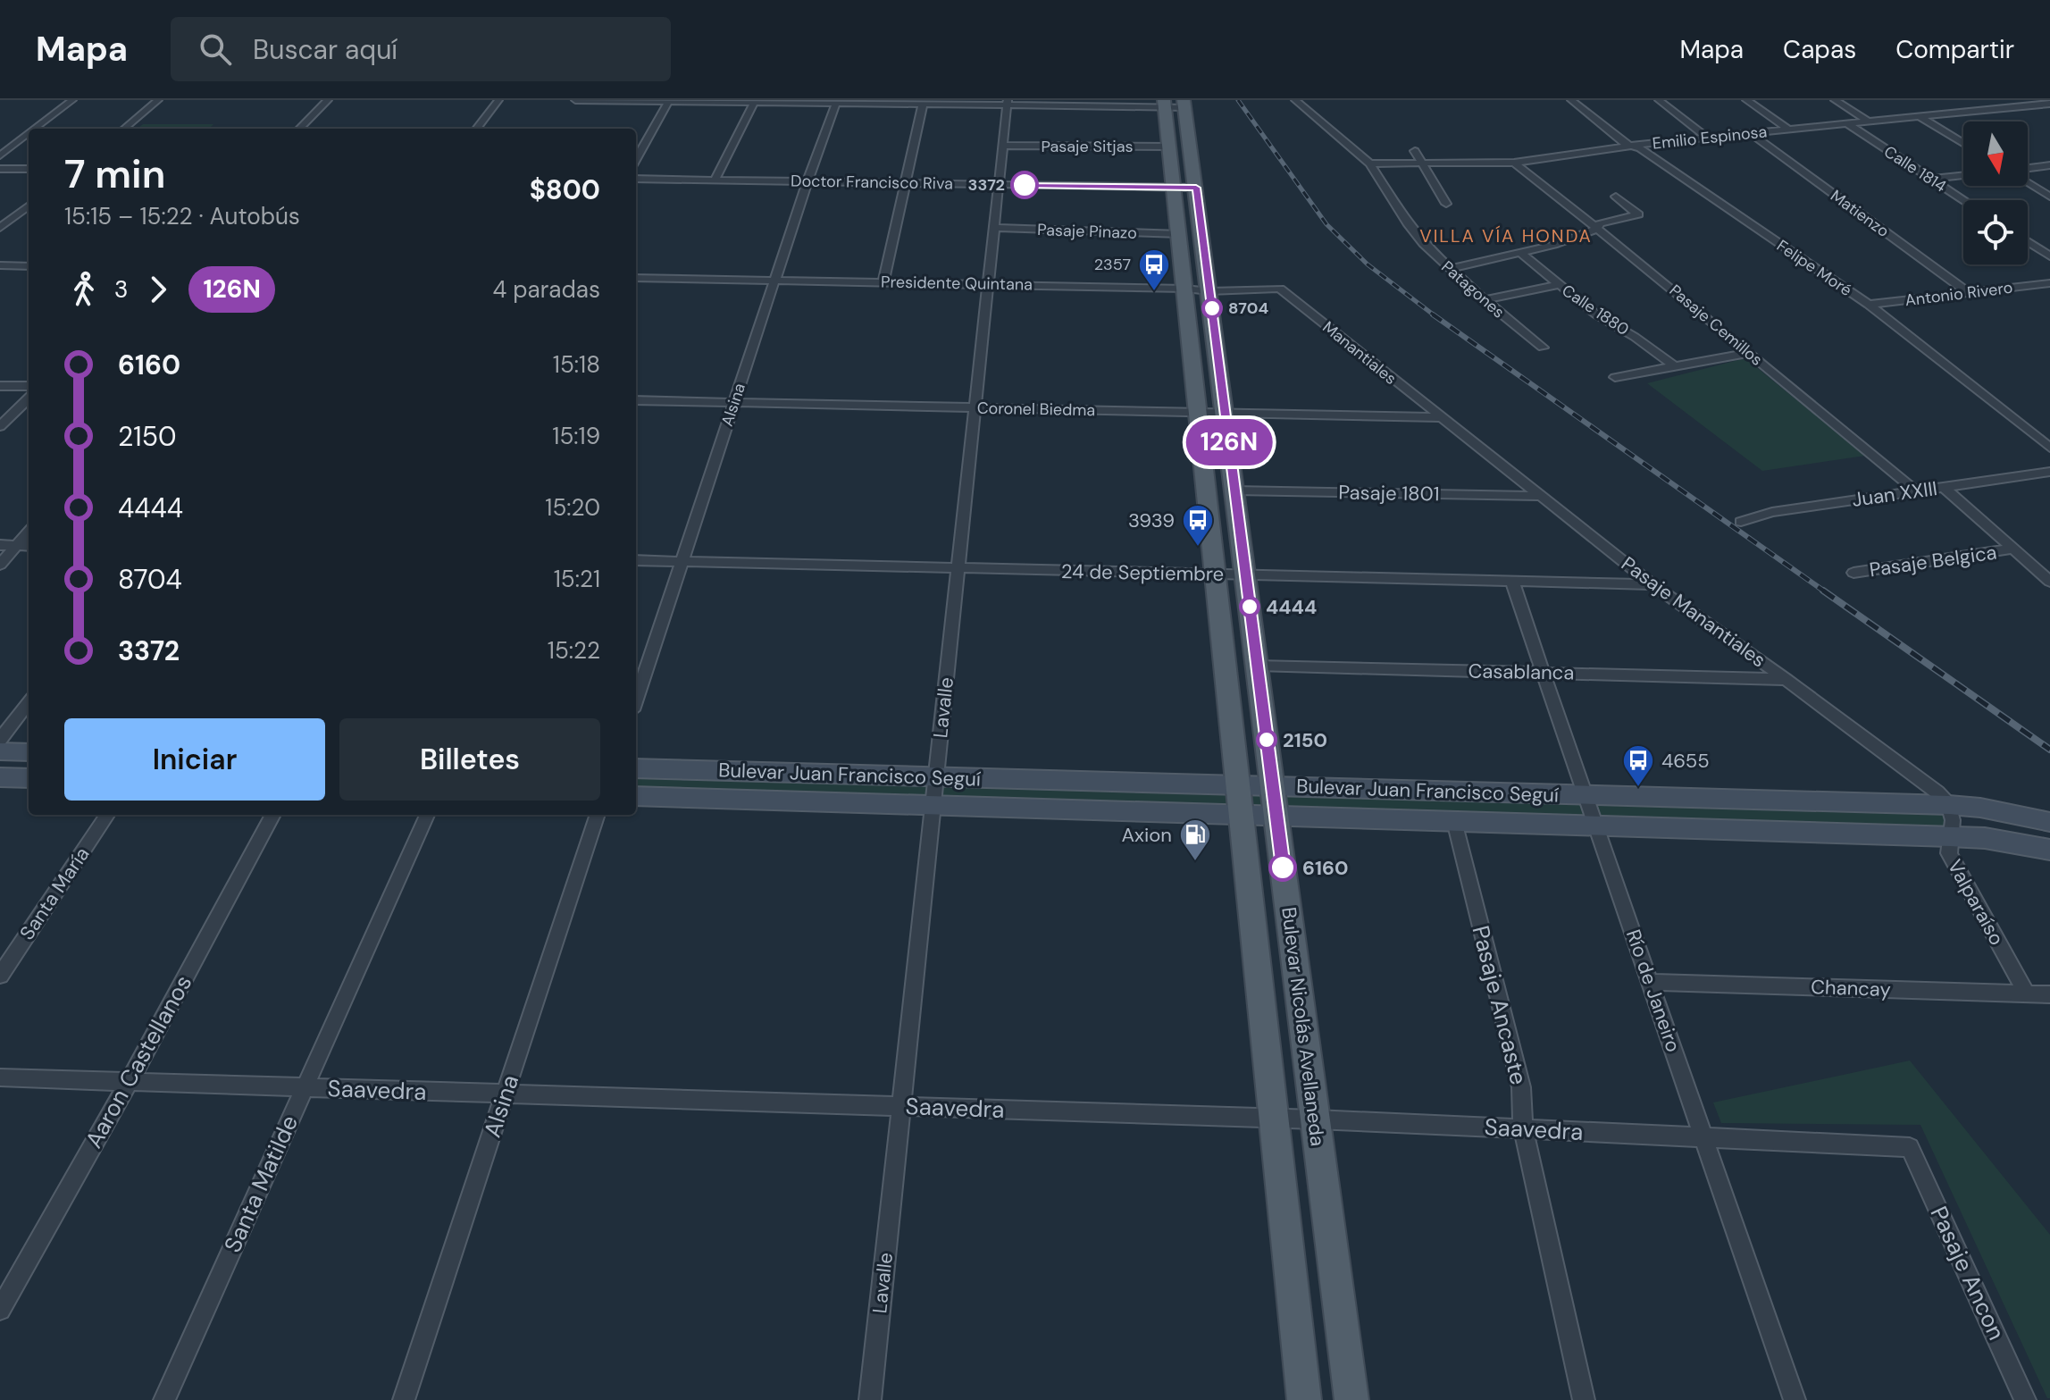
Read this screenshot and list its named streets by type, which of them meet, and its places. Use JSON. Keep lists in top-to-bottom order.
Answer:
{
  "streets": {
    "main road": ["Bulevar Juan Francisco Seguí", "Bulevar Nicolás Avellaneda"],
    "street": [
      "Emilio Espinosa",
      "Pasaje Sitjas",
      "Calle 1814",
      "Doctor Francisco Riva",
      "Matienzo",
      "Pasaje Pinazo",
      "Felipe Moré",
      "Presidente Quintana",
      "Patagones",
      "Antonio Rivero",
      "Calle 1880",
      "Pasaje Cemillos",
      "Manantiales",
      "Alsina",
      "Coronel Biedma",
      "Pasaje 1801",
      "Juan XXIII",
      "Pasaje Belgica",
      "24 de Septiembre",
      "Pasaje Manantiales",
      "Casablanca",
      "Lavalle",
      "Santa María",
      "Valparaíso",
      "Chancay",
      "Río de Janeiro",
      "Pasaje Ancaste",
      "Aaron Castellanos",
      "Saavedra",
      "Santa Matilde",
      "Pasaje Ancon"
    ]
  },
  "crossings": [
    ["Emilio Espinosa", "Calle 1814"],
    ["Emilio Espinosa", "Matienzo"],
    ["Emilio Espinosa", "Felipe Moré"],
    ["Emilio Espinosa", "Patagones"],
    ["Emilio Espinosa", "Pasaje Cemillos"],
    ["Pasaje Sitjas", "Lavalle"],
    ["Pasaje Sitjas", "Bulevar Nicolás Avellaneda"],
    ["Doctor Francisco Riva", "Alsina"],
    ["Doctor Francisco Riva", "Lavalle"],
    ["Doctor Francisco Riva", "Bulevar Nicolás Avellaneda"],
    ["Matienzo", "Antonio Rivero"],
    ["Pasaje Pinazo", "Lavalle"],
    ["Pasaje Pinazo", "Bulevar Nicolás Avellaneda"],
    ["Felipe Moré", "Antonio Rivero"],
    ["Presidente Quintana", "Manantiales"],
    ["Presidente Quintana", "Alsina"],
    ["Presidente Quintana", "Lavalle"],
    ["Presidente Quintana", "Bulevar Nicolás Avellaneda"],
    ["Pasaje Cemillos", "Juan XXIII"],
    ["Manantiales", "Coronel Biedma"],
    ["Manantiales", "Pasaje Manantiales"],
    ["Alsina", "Coronel Biedma"],
    ["Alsina", "24 de Septiembre"],
    ["Alsina", "Saavedra"],
    ["Coronel Biedma", "Pasaje Manantiales"],
    ["Coronel Biedma", "Lavalle"],
    ["Coronel Biedma", "Bulevar Nicolás Avellaneda"],
    ["Pasaje 1801", "Pasaje Manantiales"],
    ["Pasaje 1801", "Bulevar Nicolás Avellaneda"],
    ["24 de Septiembre", "Pasaje Manantiales"],
    ["24 de Septiembre", "Lavalle"],
    ["24 de Septiembre", "Río de Janeiro"],
    ["24 de Septiembre", "Bulevar Nicolás Avellaneda"],
    ["Pasaje Manantiales", "Casablanca"],
    ["Pasaje Manantiales", "Bulevar Juan Francisco Seguí"],
    ["Pasaje Manantiales", "Valparaíso"],
    ["Casablanca", "Río de Janeiro"],
    ["Casablanca", "Bulevar Nicolás Avellaneda"],
    ["Lavalle", "Bulevar Juan Francisco Seguí"],
    ["Lavalle", "Saavedra"],
    ["Bulevar Juan Francisco Seguí", "Valparaíso"],
    ["Bulevar Juan Francisco Seguí", "Río de Janeiro"],
    ["Bulevar Juan Francisco Seguí", "Pasaje Ancaste"],
    ["Bulevar Juan Francisco Seguí", "Bulevar Nicolás Avellaneda"],
    ["Valparaíso", "Chancay"],
    ["Chancay", "Río de Janeiro"],
    ["Río de Janeiro", "Saavedra"],
    ["Pasaje Ancaste", "Saavedra"],
    ["Bulevar Nicolás Avellaneda", "Saavedra"],
    ["Aaron Castellanos", "Saavedra"],
    ["Saavedra", "Santa Matilde"],
    ["Saavedra", "Pasaje Ancon"]
  ],
  "districts": ["VILLA VÍA HONDA"],
  "places": {
    "other": [
      "3372",
      "8704",
      "4444",
      "2150",
      "6160"
    ],
    "bus stop": ["2357", "3939", "4655"],
    "fuel station": ["Axion"]
  },
  "lines": ["bus line 126N"],
  "north": "bottom",
  "page": {
    "header": "Mapa",
    "search": "Buscar aquí",
    "nav": ["Mapa", "Capas", "Compartir"],
    "on_map": "126N",
    "heading": ["7 min", "15:15 – 15:22 · Autobús", "$800"],
    "legs": ["3", "126N", "4 paradas"],
    "list": [
      {
        "name": "6160",
        "value": "15:18"
      },
      {
        "name": "2150",
        "value": "15:19"
      },
      {
        "name": "4444",
        "value": "15:20"
      },
      {
        "name": "8704",
        "value": "15:21"
      },
      {
        "name": "3372",
        "value": "15:22"
      }
    ],
    "buttons": ["Iniciar", "Billetes"]
  }
}
